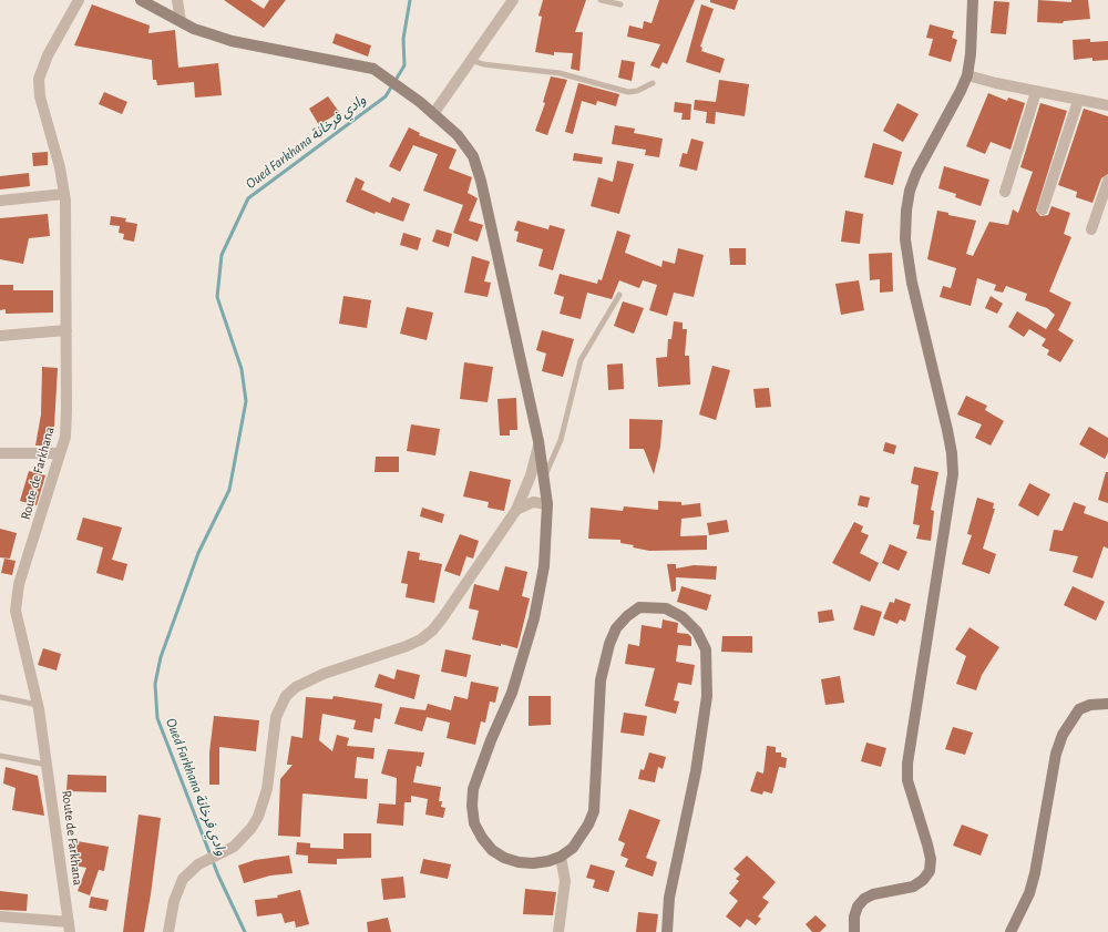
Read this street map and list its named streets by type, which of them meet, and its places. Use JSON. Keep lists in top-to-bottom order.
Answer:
{
  "streets": {
    "street": ["Route de Farkhana"]
  },
  "water": ["Oued Farkhana وادي فرخانة"]
}
